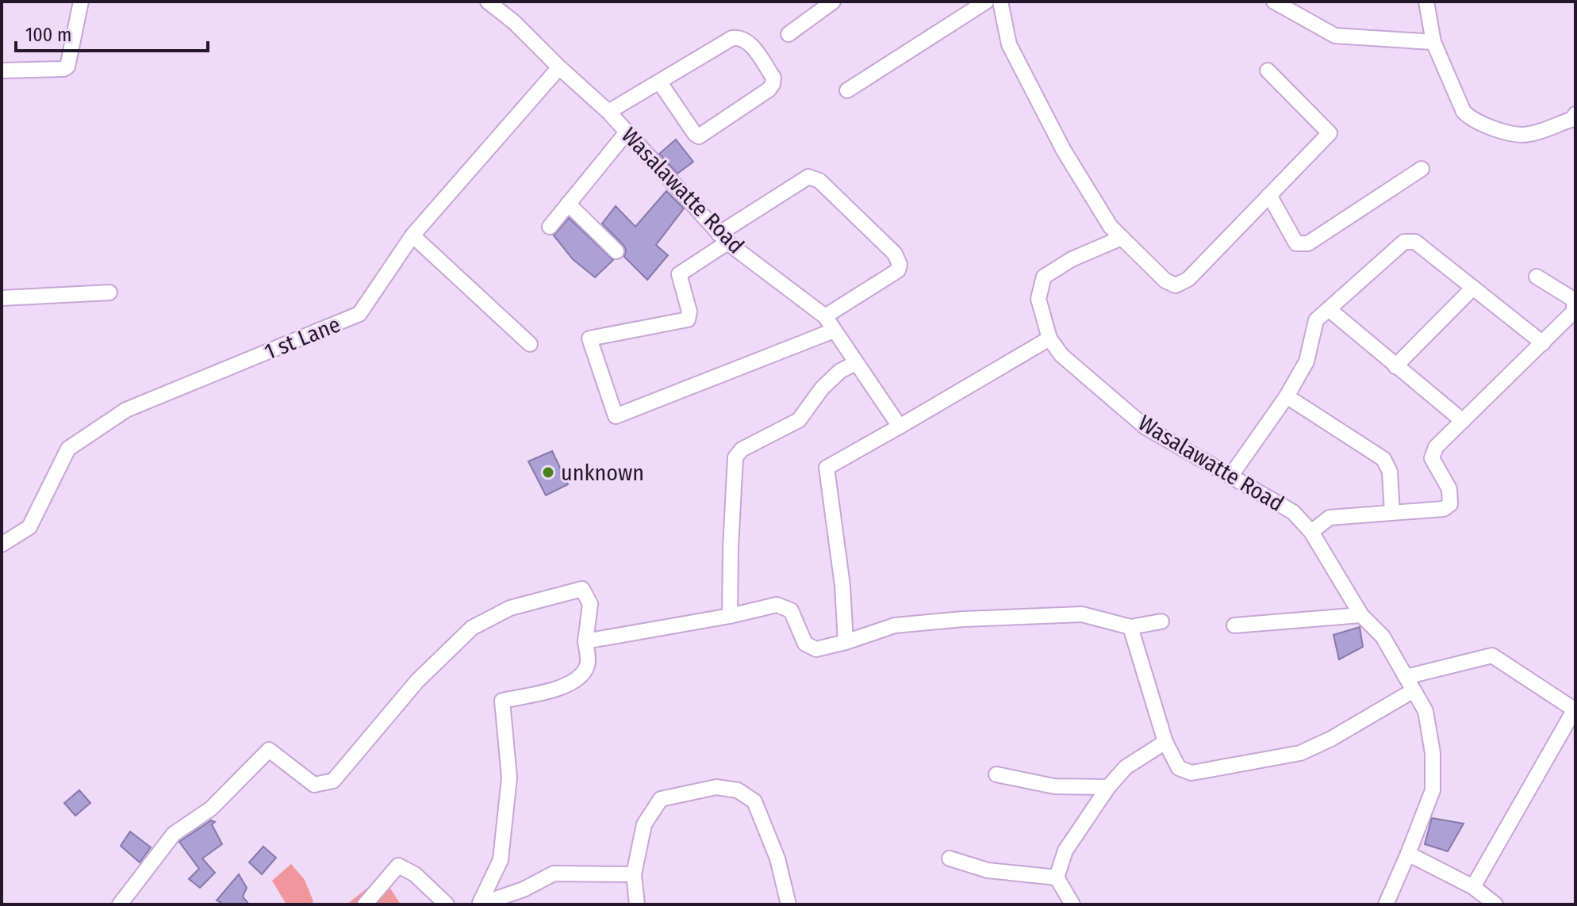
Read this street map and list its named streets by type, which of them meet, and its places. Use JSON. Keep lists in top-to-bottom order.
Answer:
{
  "streets": {
    "street": ["Wasalawatte Road", "1 st Lane"]
  },
  "crossings": [
    ["Wasalawatte Road", "1 st Lane"]
  ],
  "places": ["unknown"],
  "scale_bar": "100 m"
}
